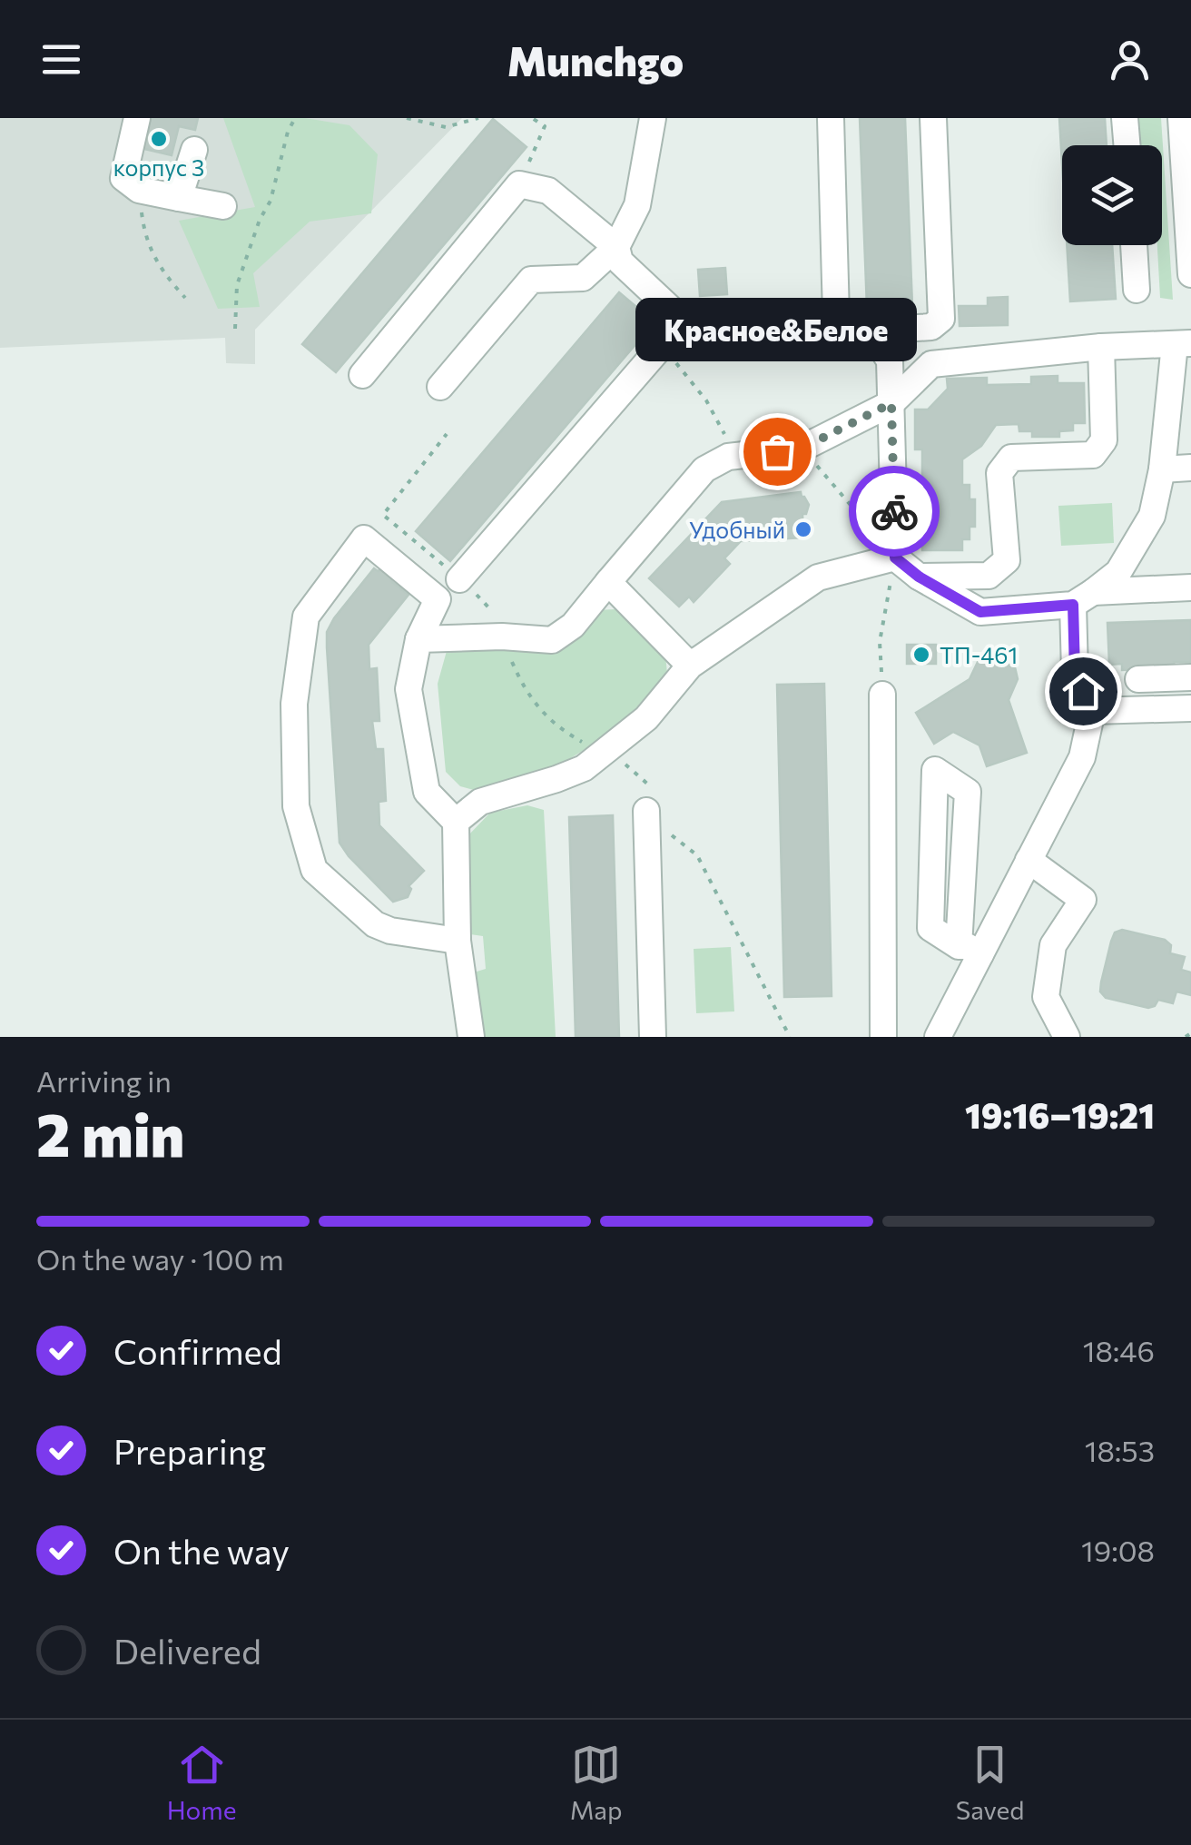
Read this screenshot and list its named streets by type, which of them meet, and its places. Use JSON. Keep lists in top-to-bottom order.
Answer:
{
  "places": [
    "корпус 3",
    "Красное&Белое",
    "Удобный",
    "ТП-461"
  ],
  "page": {
    "header": "Munchgo",
    "bubble": "Красное&Белое",
    "heading": ["2 min", "Arriving in", "19:16–19:21"],
    "bar": "On the way · 100 m",
    "list": [
      ["Confirmed", "18:46"],
      ["Preparing", "18:53"],
      ["On the way", "19:08"],
      "Delivered"
    ],
    "tabs": ["Home", "Map", "Saved"]
  }
}
